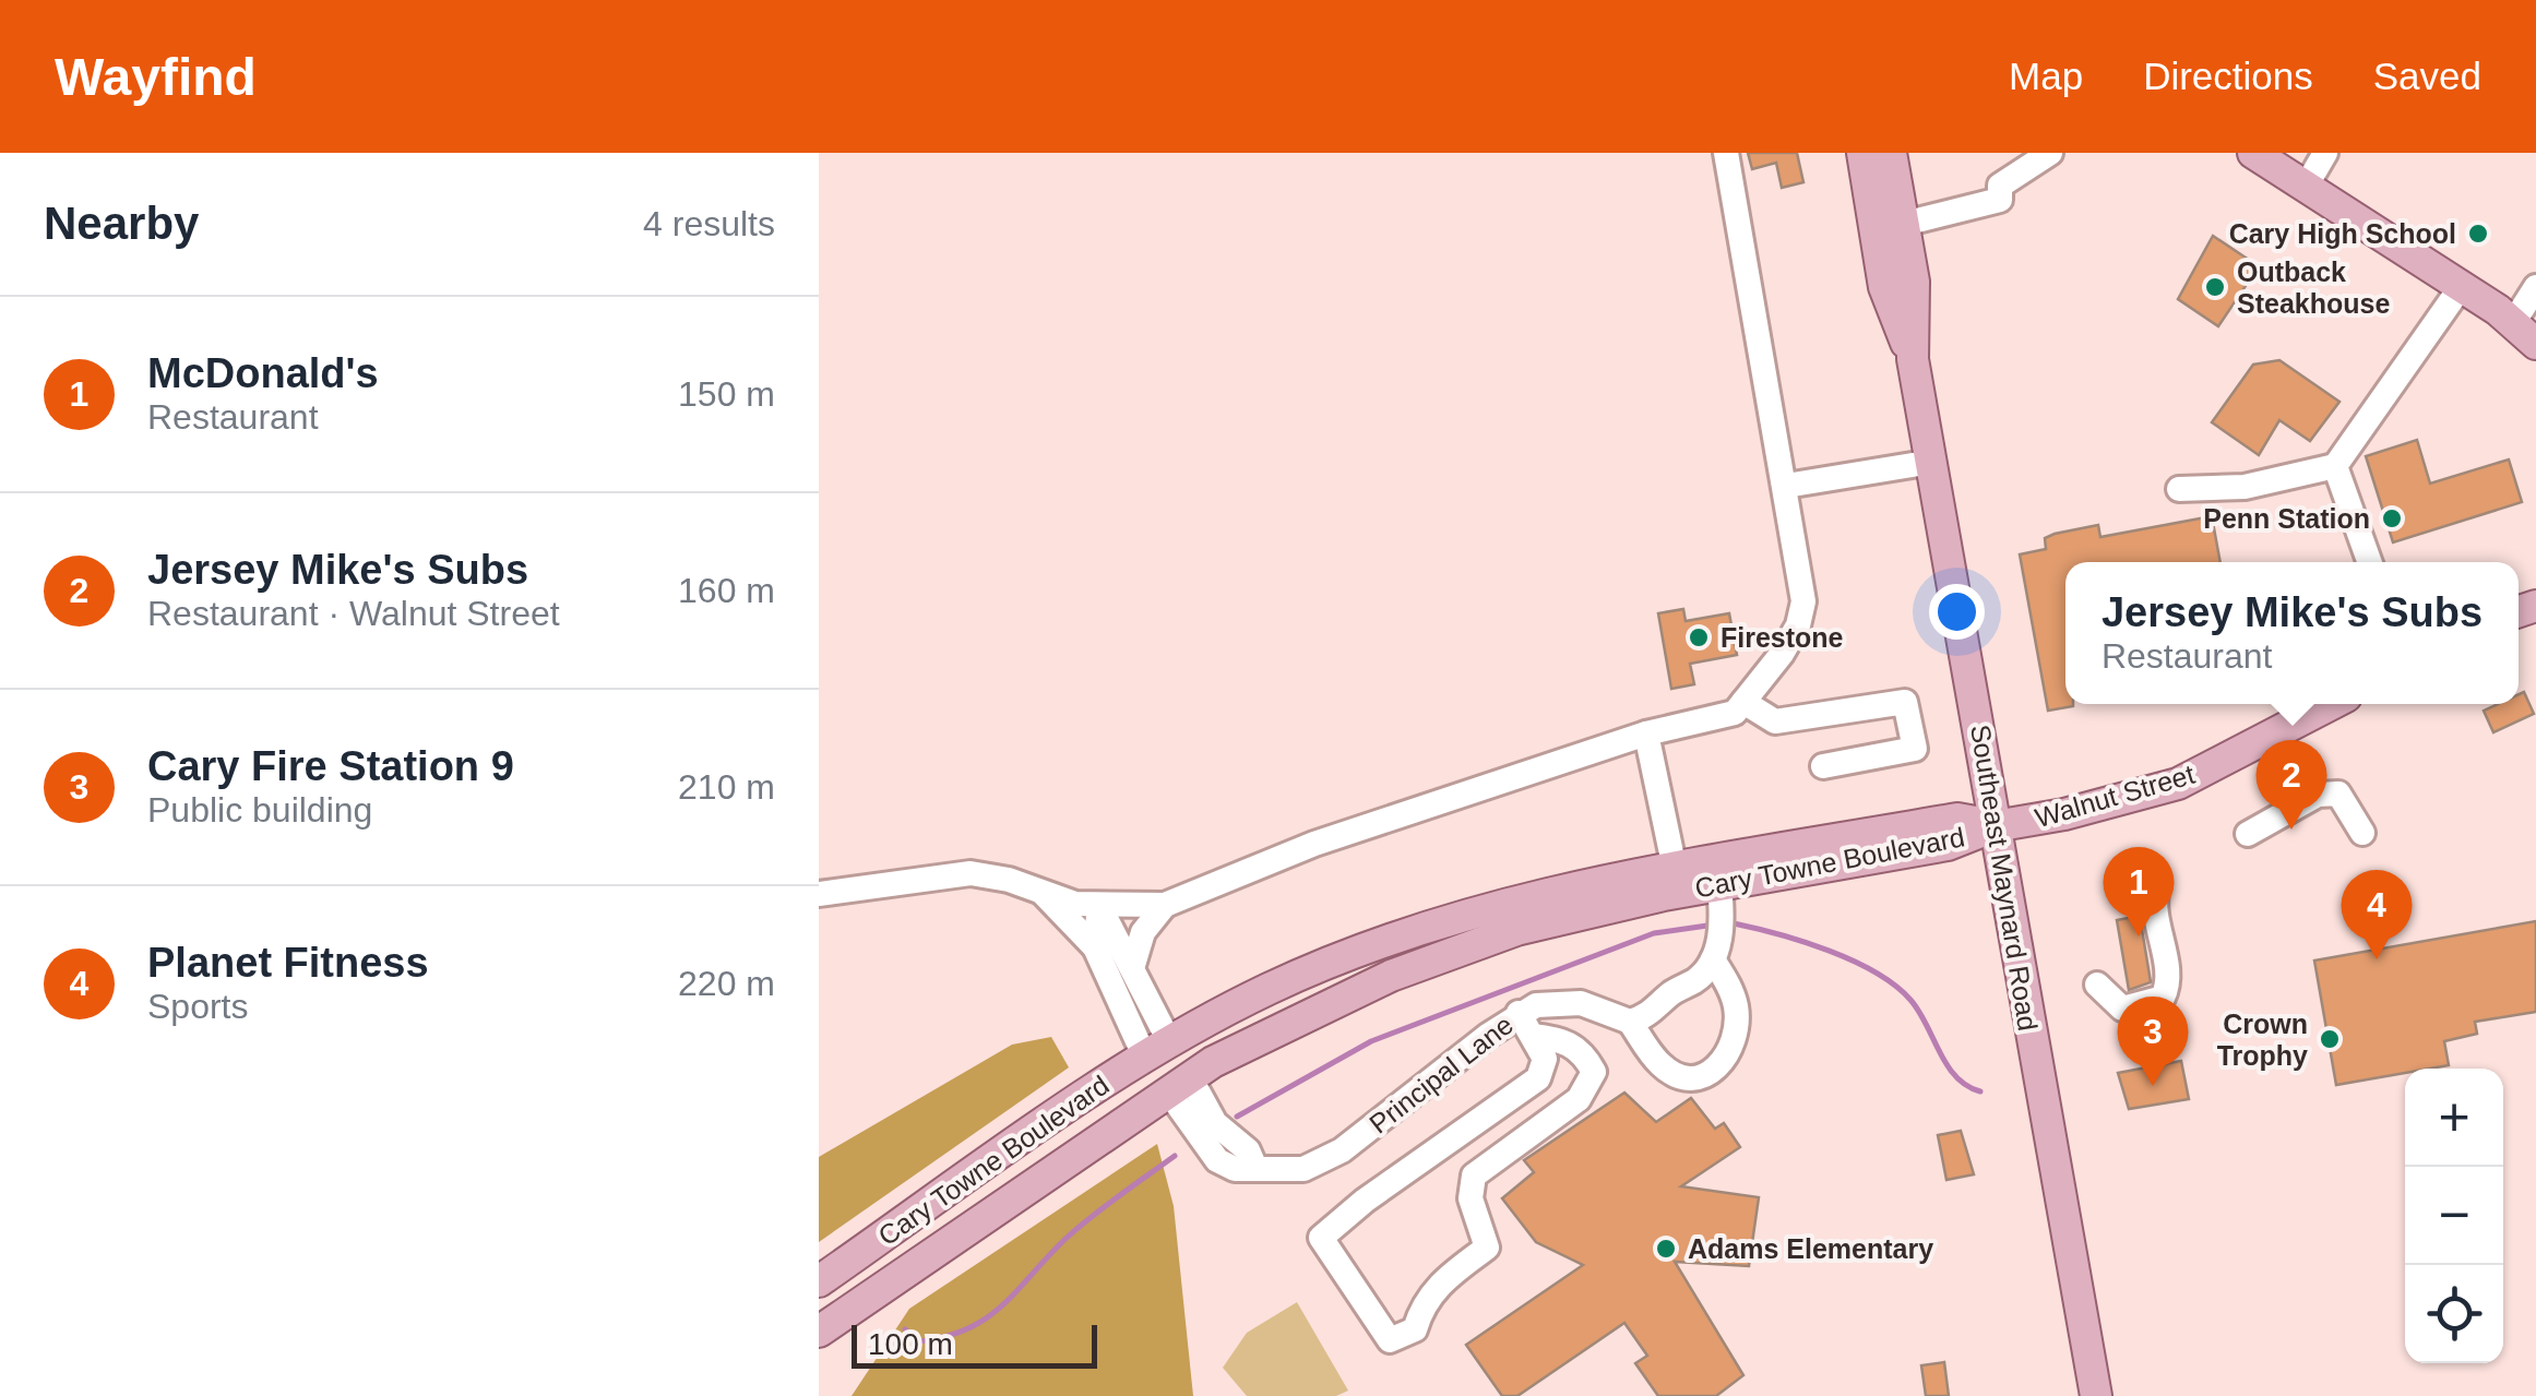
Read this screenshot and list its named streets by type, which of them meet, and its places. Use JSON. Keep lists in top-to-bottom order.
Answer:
{
  "streets": {
    "main road": ["Walnut Street", "Cary Towne Boulevard", "Southeast Maynard Road"],
    "street": ["Principal Lane"]
  },
  "crossings": [
    ["Walnut Street", "Cary Towne Boulevard"],
    ["Walnut Street", "Southeast Maynard Road"],
    ["Cary Towne Boulevard", "Southeast Maynard Road"],
    ["Cary Towne Boulevard", "Principal Lane"]
  ],
  "places": [
    "Cary High School",
    "Outback Steakhouse",
    "Penn Station",
    "Firestone",
    "Crown Trophy",
    "Adams Elementary"
  ],
  "scale_bar": "100 m",
  "page": {
    "header": "Wayfind",
    "nav": ["Map", "Directions", "Saved"],
    "heading": ["Nearby", "4 results"],
    "list": [
      {
        "mark": "1",
        "name": "McDonald's",
        "note": "Restaurant",
        "value": "150 m"
      },
      {
        "mark": "2",
        "name": "Jersey Mike's Subs",
        "note": "Restaurant · Walnut Street",
        "value": "160 m"
      },
      {
        "mark": "3",
        "name": "Cary Fire Station 9",
        "note": "Public building",
        "value": "210 m"
      },
      {
        "mark": "4",
        "name": "Planet Fitness",
        "note": "Sports",
        "value": "220 m"
      }
    ],
    "popup": ["Jersey Mike's Subs", "Restaurant"],
    "pins": [
      "2",
      "1",
      "4",
      "3"
    ],
    "map_buttons": ["+", "−"],
    "scale": "100 m"
  }
}
